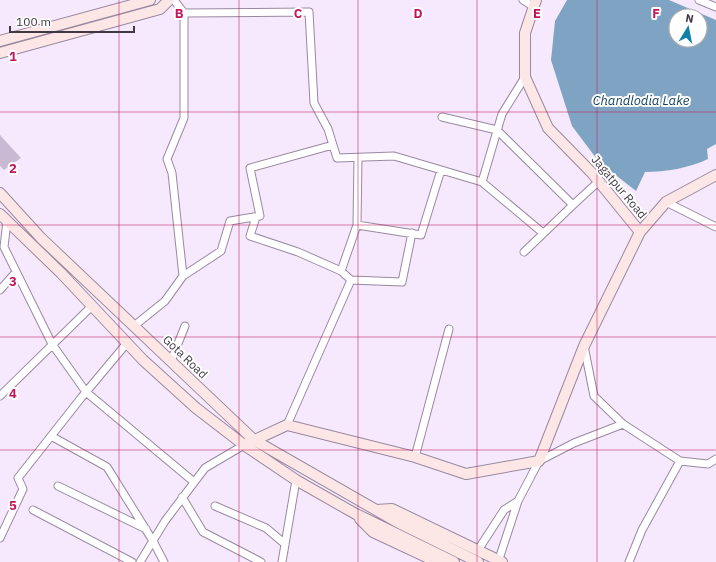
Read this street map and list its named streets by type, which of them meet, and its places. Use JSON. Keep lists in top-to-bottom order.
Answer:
{
  "streets": {
    "street": ["Jagatpur Road", "Gota Road"]
  },
  "water": ["Chandlodia Lake"],
  "scale_bar": "100 m",
  "north": "top",
  "grid": {
    "columns": [
      "B",
      "C",
      "D",
      "E",
      "F"
    ],
    "rows": [
      "1",
      "2",
      "3",
      "4",
      "5"
    ]
  }
}
